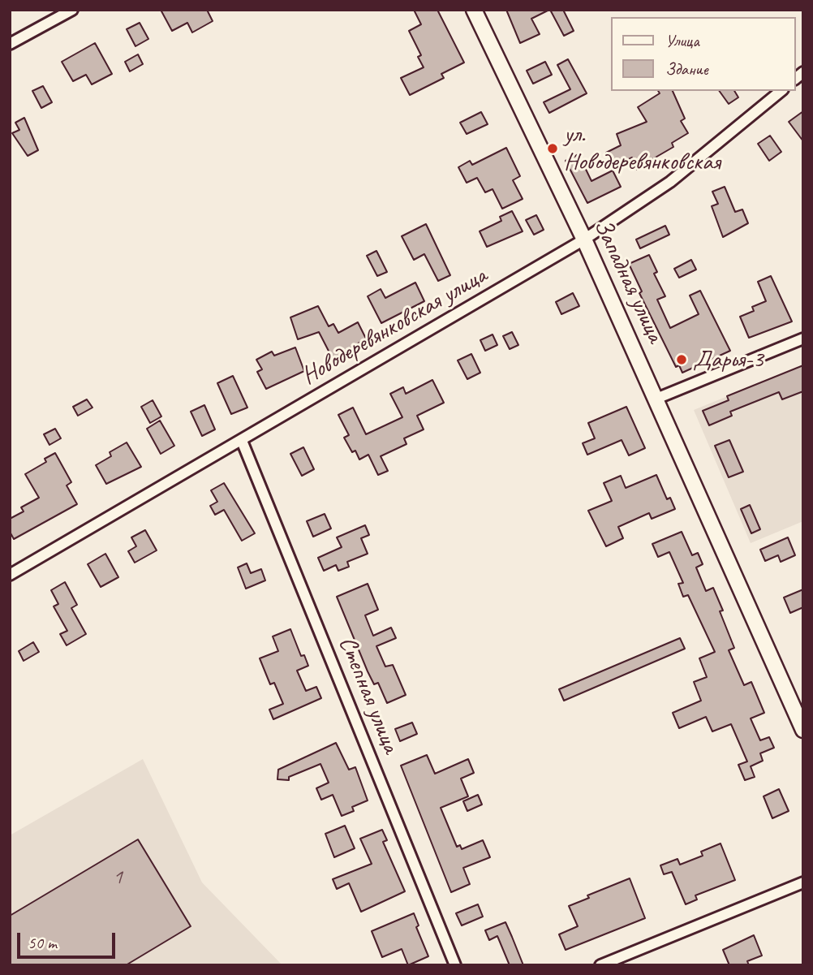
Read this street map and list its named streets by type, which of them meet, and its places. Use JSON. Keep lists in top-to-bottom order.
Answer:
{
  "streets": {
    "main road": ["Западная улица"],
    "street": ["Новодеревянковская улица", "Степная улица"]
  },
  "crossings": [
    ["Западная улица", "Новодеревянковская улица"],
    ["Новодеревянковская улица", "Степная улица"]
  ],
  "places": ["ул. Новодеревянковская", "Дарья-3"],
  "house_numbers": ["1"],
  "legend": ["Улица", "Здание"],
  "scale_bar": "50 m"
}
